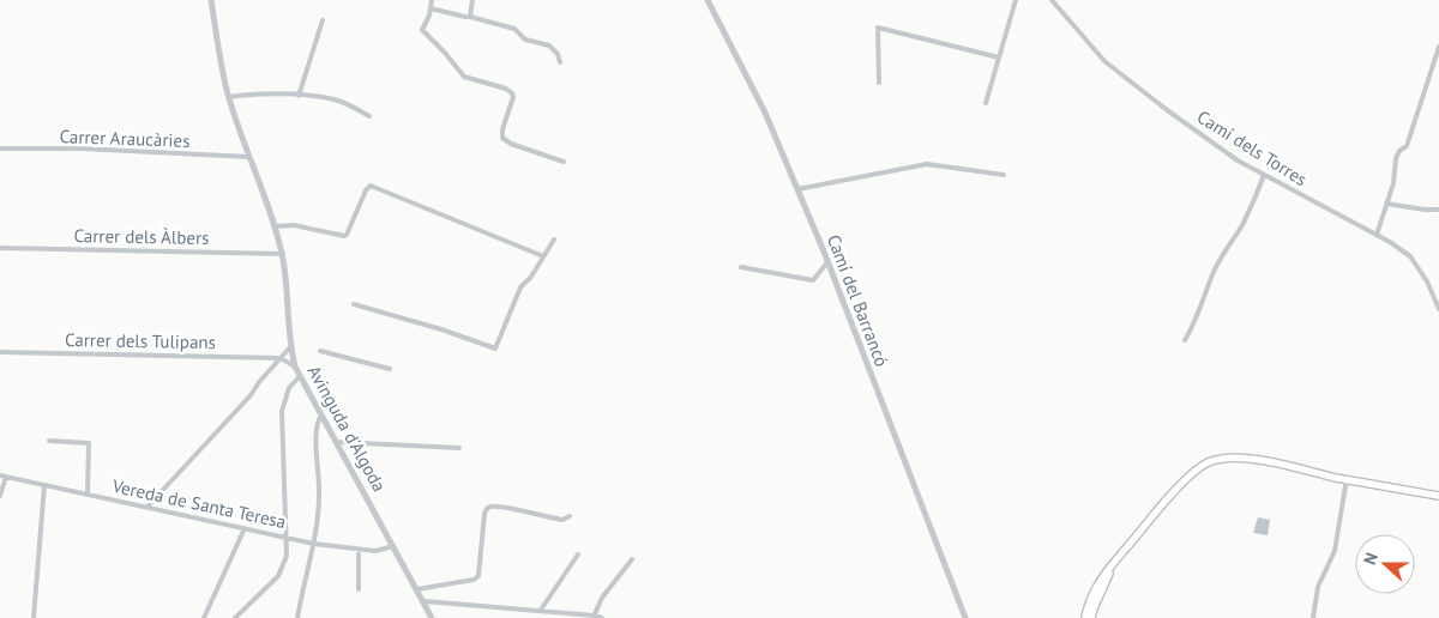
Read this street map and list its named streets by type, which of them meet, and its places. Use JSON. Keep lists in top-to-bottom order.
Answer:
{
  "streets": {
    "street": [
      "Carrer Araucàries",
      "Camí dels Torres",
      "Carrer dels Àlbers",
      "Camí del Barrancó",
      "Carrer dels Tulipans",
      "Avinguda d'Algoda",
      "Vereda de Santa Teresa"
    ]
  },
  "crossings": [
    ["Carrer Araucàries", "Avinguda d'Algoda"],
    ["Carrer dels Àlbers", "Avinguda d'Algoda"],
    ["Carrer dels Tulipans", "Avinguda d'Algoda"],
    ["Avinguda d'Algoda", "Vereda de Santa Teresa"]
  ],
  "north": "left"
}
